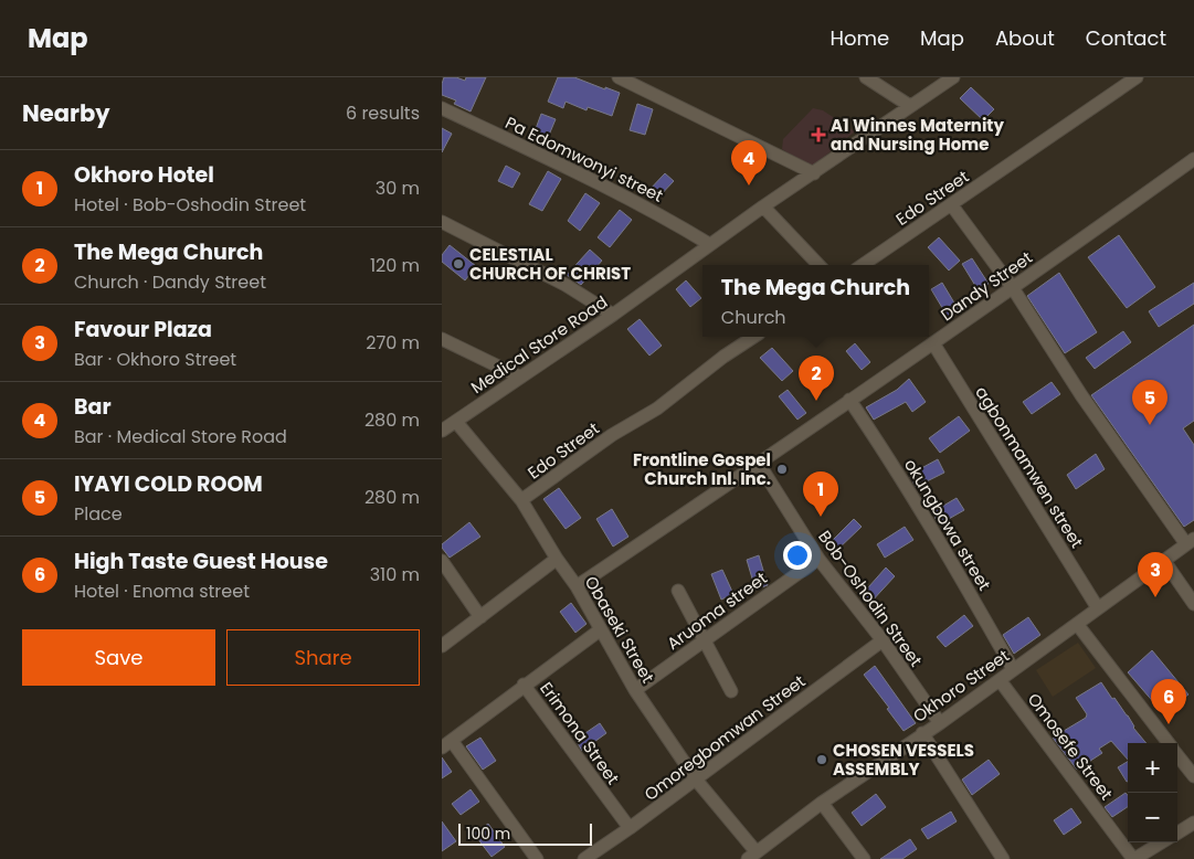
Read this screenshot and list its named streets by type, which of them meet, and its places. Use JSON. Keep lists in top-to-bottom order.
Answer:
{
  "streets": {
    "street": [
      "Pa Edomwonyi street",
      "Edo Street",
      "Dandy Street",
      "Medical Store Road",
      "agbonmamwen street",
      "okungbowa street",
      "Bob-Oshodin Street",
      "Aruoma street",
      "Obaseki Street",
      "Okhoro Street",
      "Erimona Street",
      "Omoregbomwan Street",
      "Omosefe Street"
    ]
  },
  "crossings": [
    ["Pa Edomwonyi street", "Medical Store Road"],
    ["Edo Street", "Obaseki Street"],
    ["Dandy Street", "agbonmamwen street"],
    ["Dandy Street", "okungbowa street"],
    ["Dandy Street", "Bob-Oshodin Street"],
    ["Dandy Street", "Obaseki Street"],
    ["Medical Store Road", "Obaseki Street"],
    ["agbonmamwen street", "Okhoro Street"],
    ["okungbowa street", "Okhoro Street"],
    ["Bob-Oshodin Street", "Aruoma street"],
    ["Bob-Oshodin Street", "Okhoro Street"],
    ["Bob-Oshodin Street", "Omoregbomwan Street"],
    ["Aruoma street", "Obaseki Street"],
    ["Obaseki Street", "Okhoro Street"],
    ["Obaseki Street", "Omoregbomwan Street"],
    ["Okhoro Street", "Omosefe Street"],
    ["Erimona Street", "Omoregbomwan Street"]
  ],
  "places": {
    "health": ["A1 Winnes Maternity and Nursing Home"],
    "other": ["CELESTIAL CHURCH OF CHRIST", "Frontline Gospel Church Inl. Inc.", "CHOSEN VESSELS ASSEMBLY"]
  },
  "scale_bar": "100 m",
  "page": {
    "header": "Map",
    "nav": [
      "Home",
      "Map",
      "About",
      "Contact"
    ],
    "heading": ["Nearby", "6 results"],
    "pins": [
      "4",
      "2",
      "5",
      "1",
      "3",
      "6"
    ],
    "list": [
      {
        "mark": "1",
        "name": "Okhoro Hotel",
        "note": "Hotel · Bob-Oshodin Street",
        "value": "30 m"
      },
      {
        "mark": "2",
        "name": "The Mega Church",
        "note": "Church · Dandy Street",
        "value": "120 m"
      },
      {
        "mark": "3",
        "name": "Favour Plaza",
        "note": "Bar · Okhoro Street",
        "value": "270 m"
      },
      {
        "mark": "4",
        "name": "Bar",
        "note": "Bar · Medical Store Road",
        "value": "280 m"
      },
      {
        "mark": "5",
        "name": "IYAYI COLD ROOM",
        "note": "Place",
        "value": "280 m"
      },
      {
        "mark": "6",
        "name": "High Taste Guest House",
        "note": "Hotel · Enoma street",
        "value": "310 m"
      }
    ],
    "popup": ["The Mega Church", "Church"],
    "buttons": ["Save", "Share"],
    "map_buttons": ["+", "−"],
    "scale": "100 m"
  }
}
